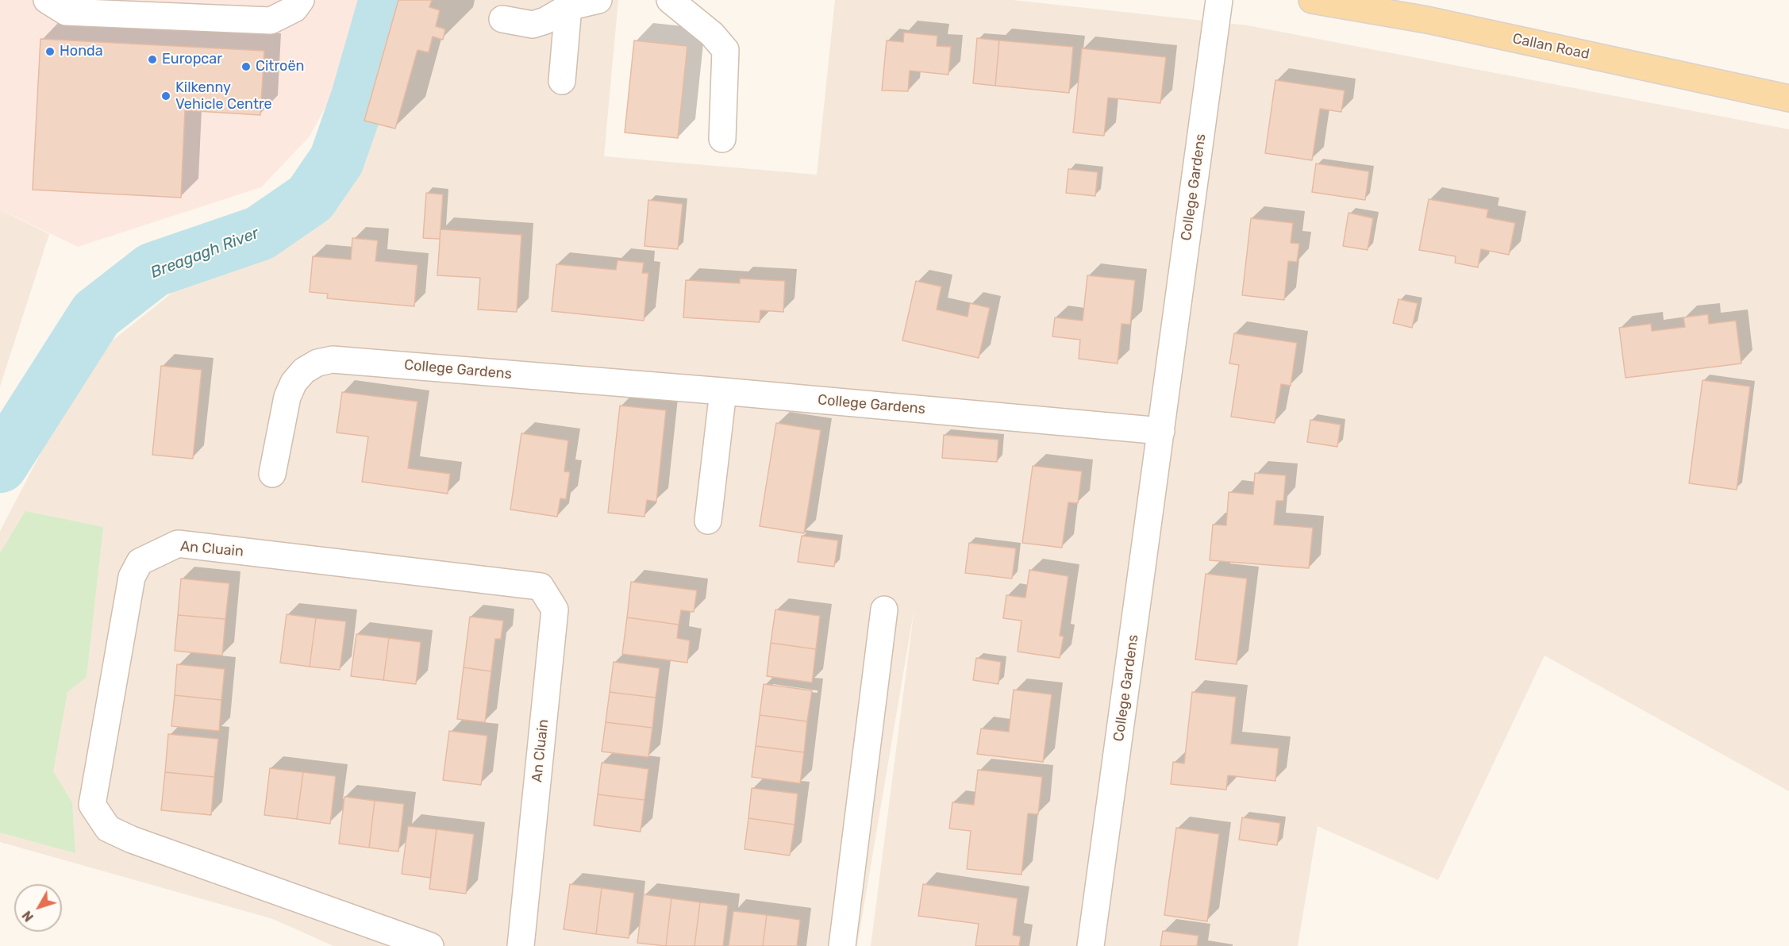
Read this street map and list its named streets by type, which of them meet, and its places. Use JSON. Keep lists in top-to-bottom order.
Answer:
{
  "streets": {
    "main road": ["Callan Road"],
    "street": ["College Gardens", "An Cluain"]
  },
  "water": ["Breagagh River"],
  "places": [
    "Honda",
    "Europcar",
    "Citroën",
    "Kilkenny Vehicle Centre"
  ],
  "north": "bottom left"
}
